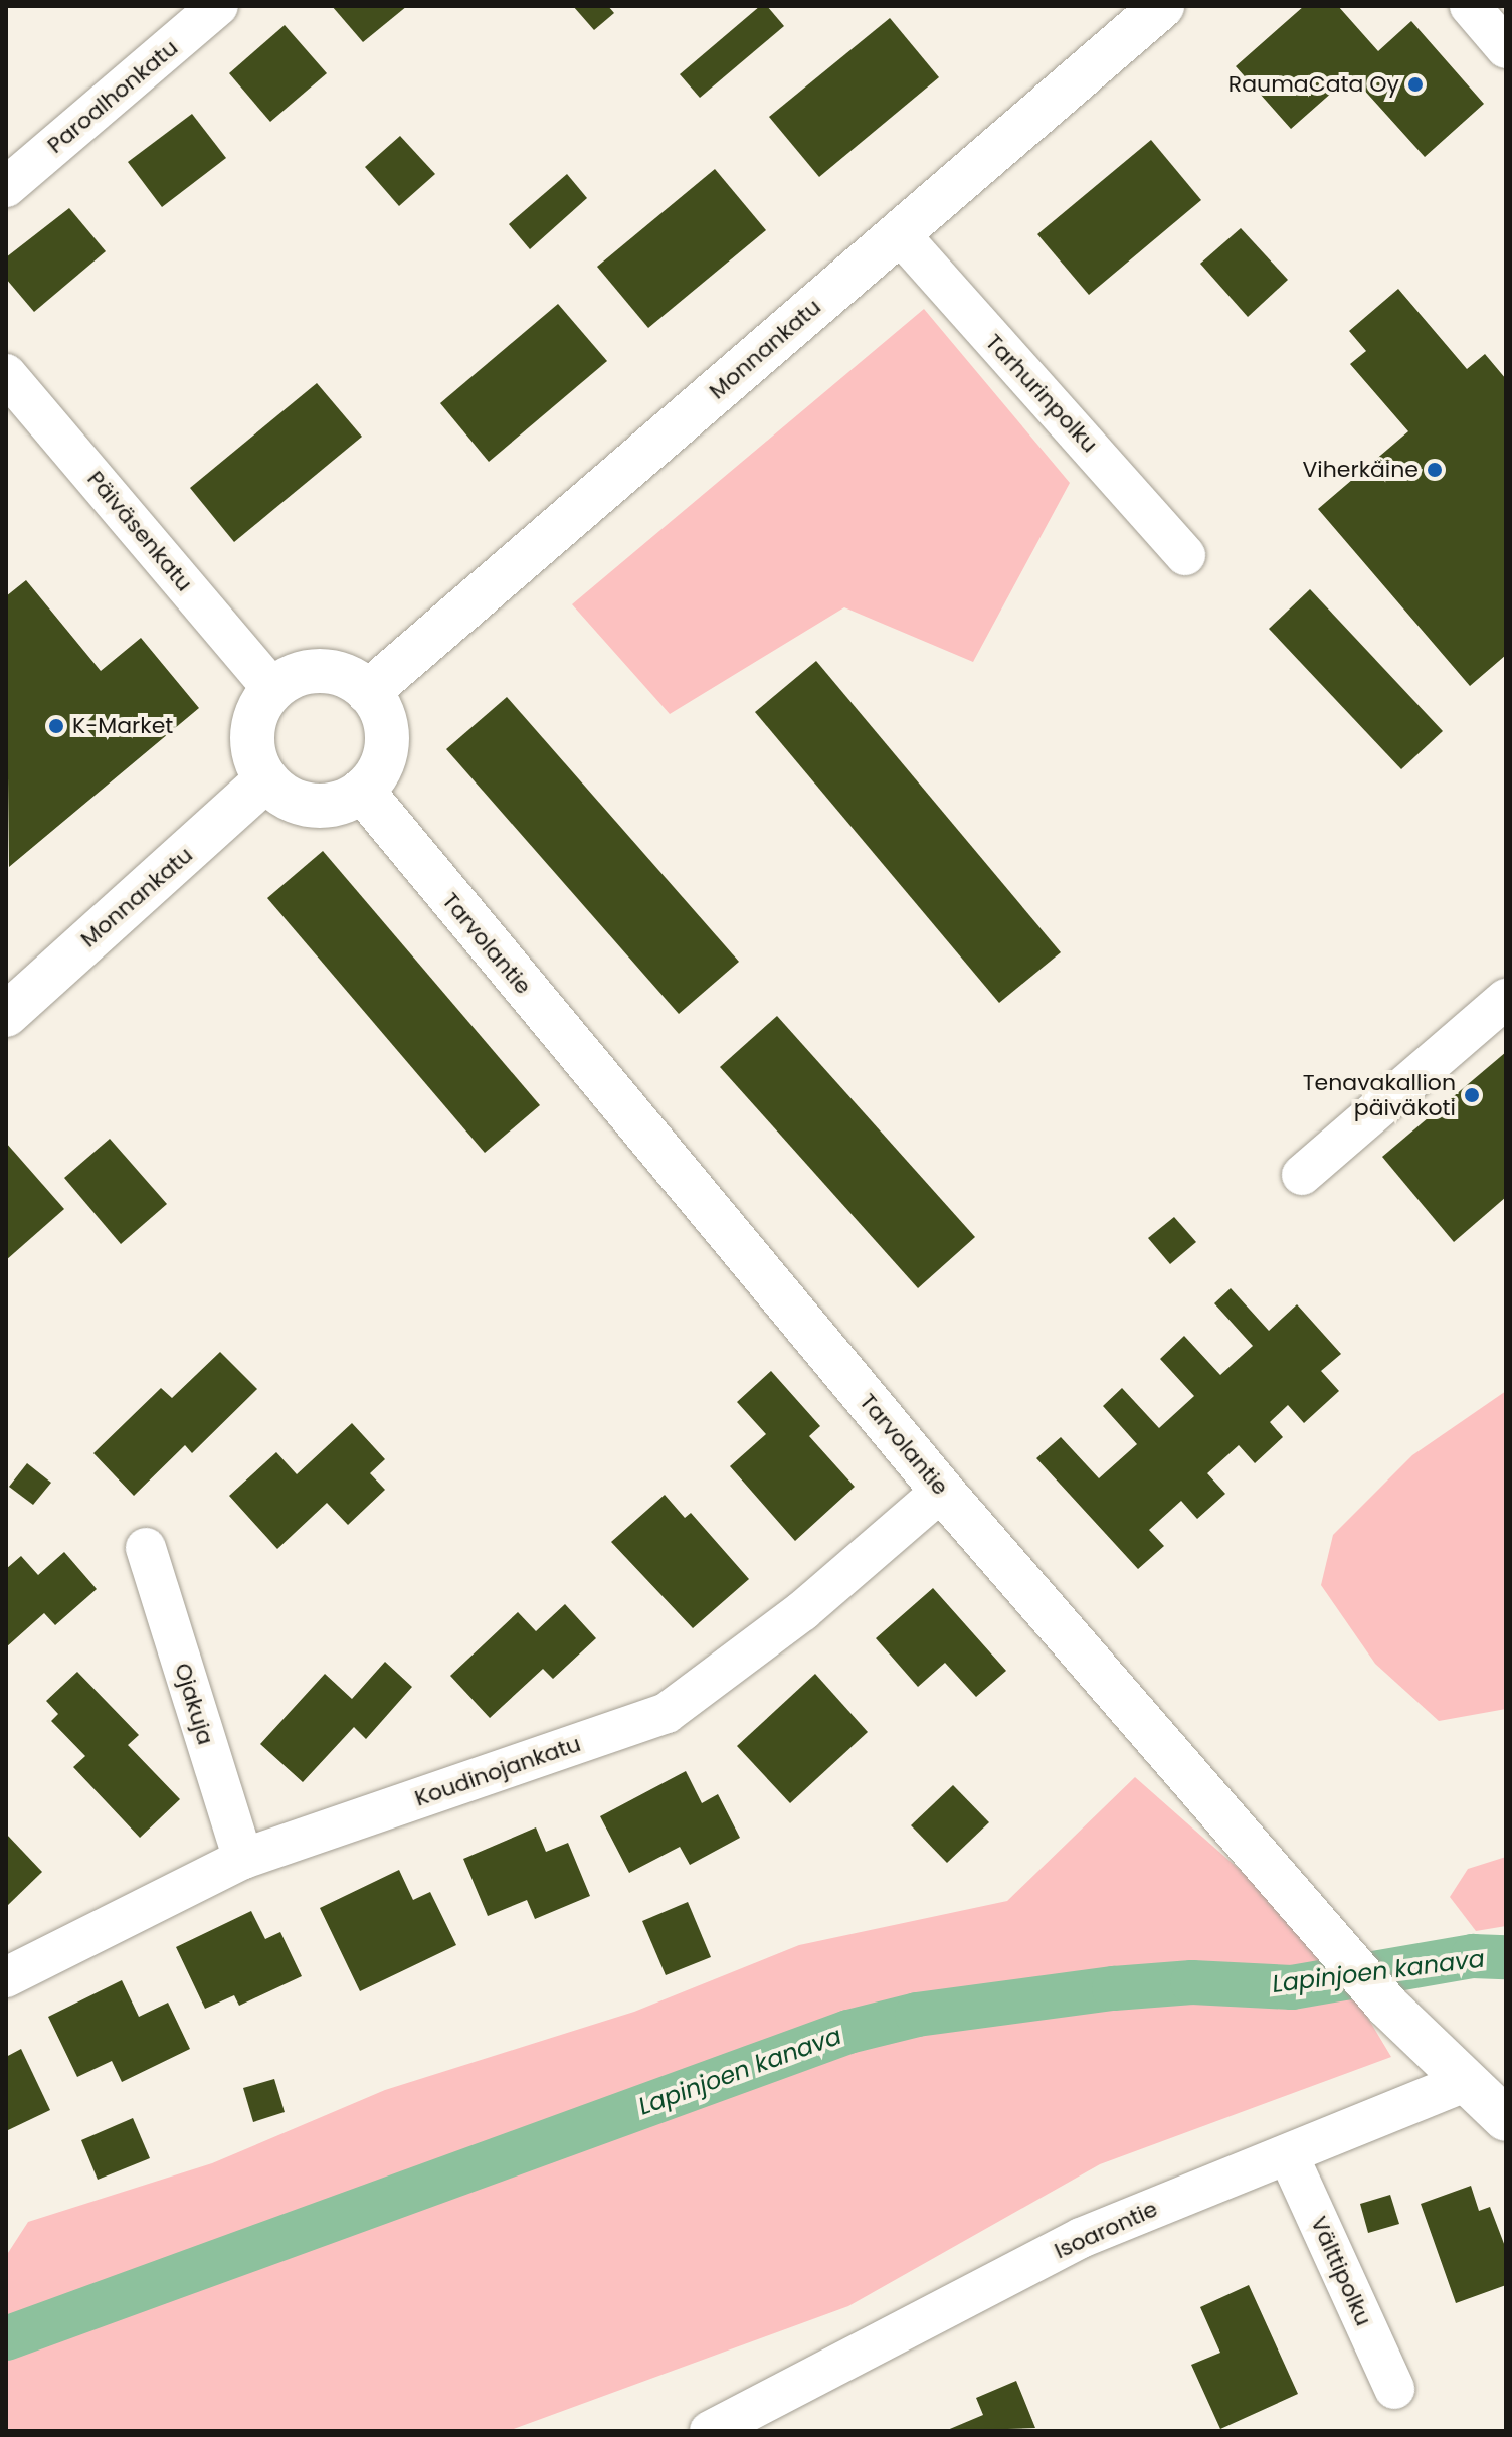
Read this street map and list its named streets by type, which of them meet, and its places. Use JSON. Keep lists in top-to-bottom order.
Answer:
{
  "streets": {
    "main road": ["Monnankatu", "Tarvolantie"],
    "street": [
      "Paroalhonkatu",
      "Tarhurinpolku",
      "Päiväsenkatu",
      "Ojakuja",
      "Koudinojankatu",
      "Isoarontie",
      "Välttipolku"
    ]
  },
  "crossings": [
    ["Monnankatu", "Tarhurinpolku"],
    ["Monnankatu", "Päiväsenkatu"],
    ["Monnankatu", "Tarvolantie"],
    ["Päiväsenkatu", "Tarvolantie"],
    ["Tarvolantie", "Koudinojankatu"],
    ["Tarvolantie", "Isoarontie"],
    ["Ojakuja", "Koudinojankatu"],
    ["Isoarontie", "Välttipolku"]
  ],
  "water": ["Lapinjoen kanava"],
  "places": [
    "RaumaCata Oy",
    "Viherkäine",
    "K-Market",
    "Tenavakallion päiväkoti"
  ]
}
